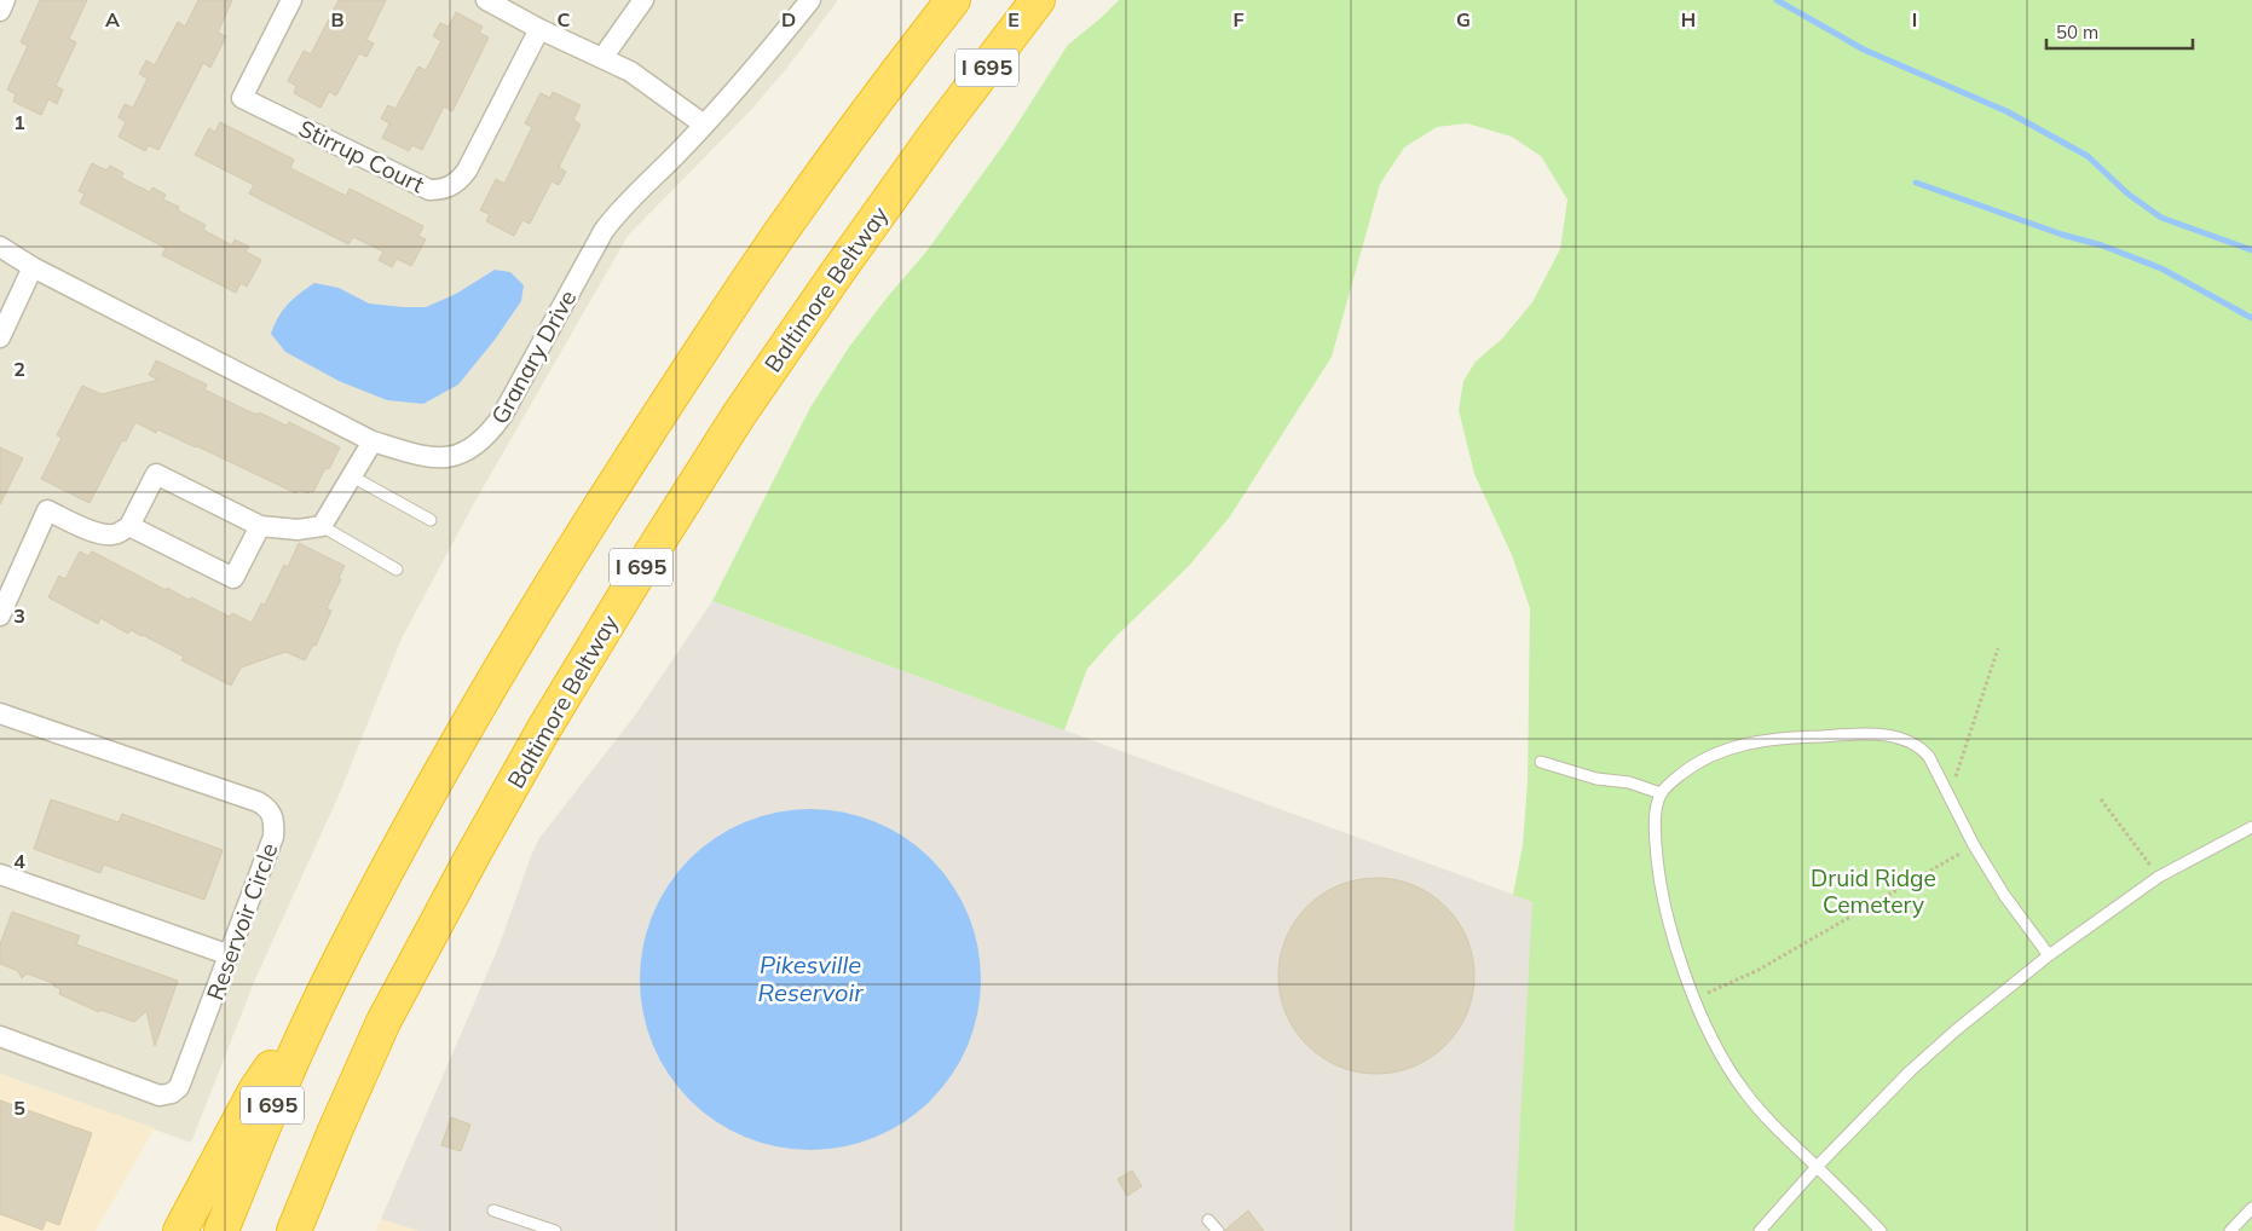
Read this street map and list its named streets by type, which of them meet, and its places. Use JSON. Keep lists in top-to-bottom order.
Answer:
{
  "streets": {
    "highway": ["I 695", "Baltimore Beltway"],
    "street": ["Stirrup Court", "Granary Drive", "Reservoir Circle"]
  },
  "water": ["Pikesville Reservoir"],
  "parks": ["Druid Ridge Cemetery"],
  "scale_bar": "50 m",
  "grid": {
    "columns": [
      "A",
      "B",
      "C",
      "D",
      "E",
      "F",
      "G",
      "H",
      "I"
    ],
    "rows": [
      "1",
      "2",
      "3",
      "4",
      "5"
    ]
  }
}
